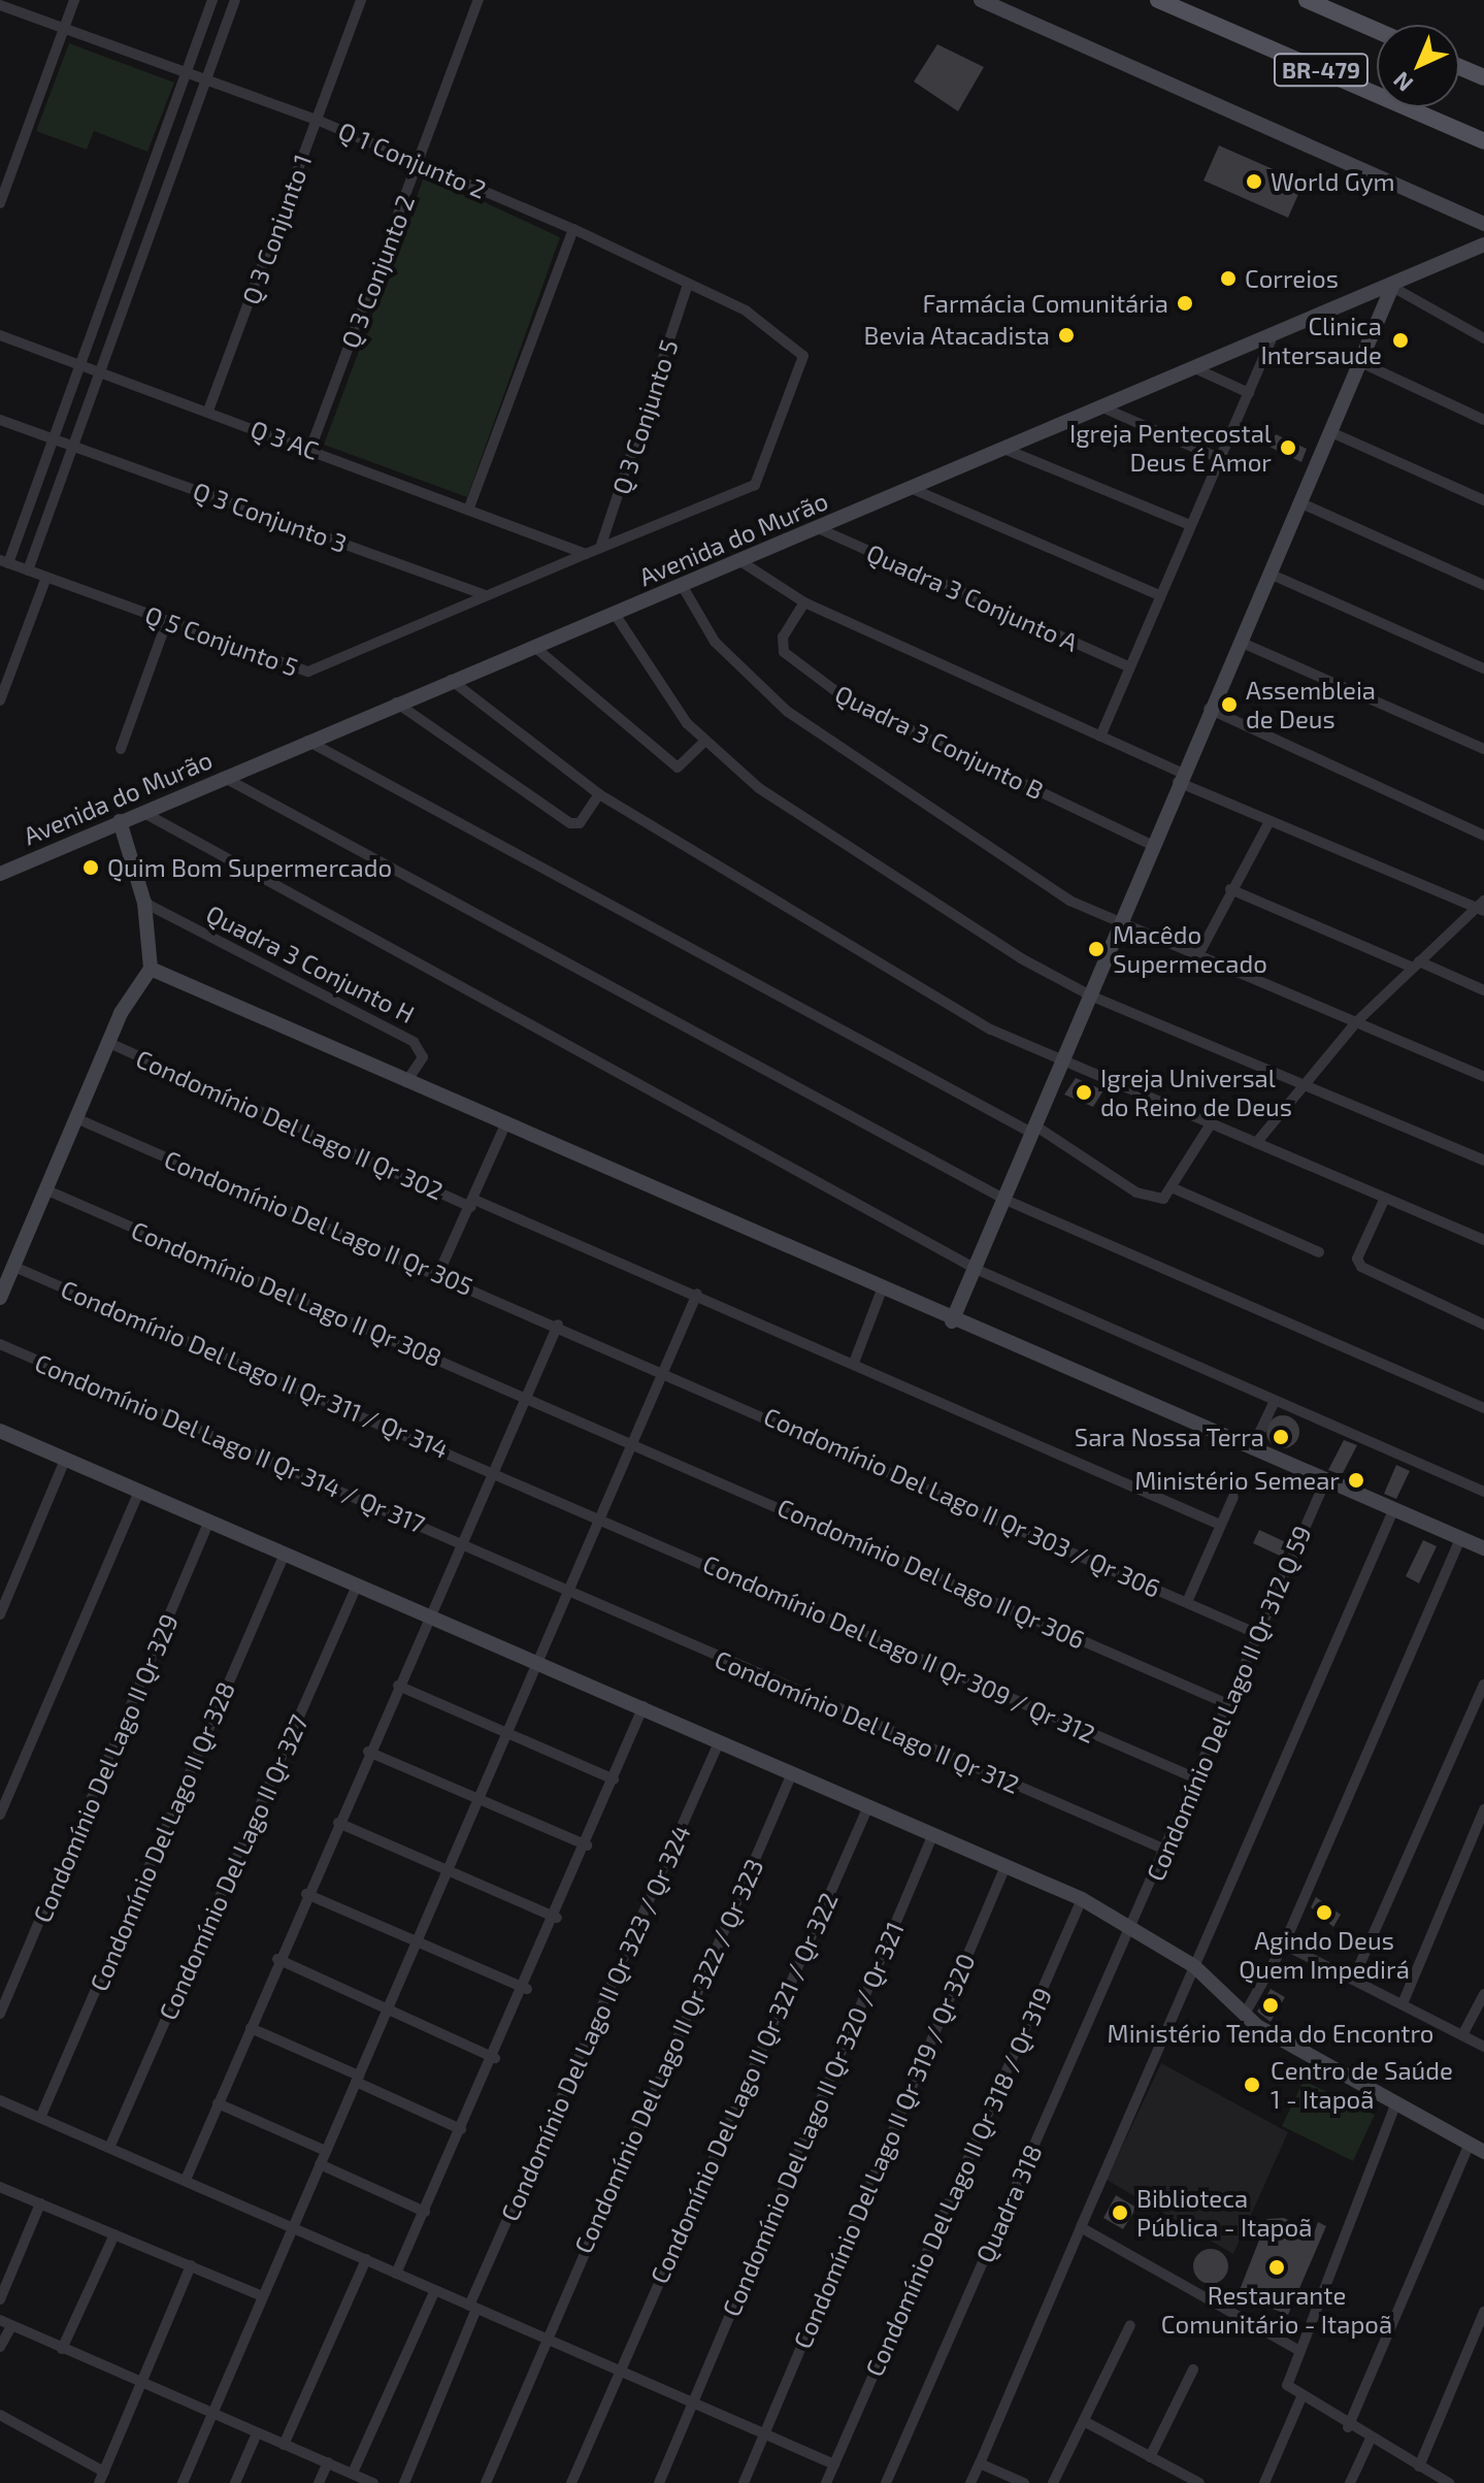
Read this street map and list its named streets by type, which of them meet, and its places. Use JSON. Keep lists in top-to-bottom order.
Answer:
{
  "streets": {
    "main road": ["BR-479"],
    "street": [
      "Q 1 Conjunto 2",
      "Q 3 Conjunto 1",
      "Q 3 Conjunto 2",
      "Q 3 Conjunto 5",
      "Q 3 AC",
      "Q 3 Conjunto 3",
      "Avenida do Murão",
      "Quadra 3 Conjunto A",
      "Q 5 Conjunto 5",
      "Quadra 3 Conjunto B",
      "Quadra 3 Conjunto H",
      "Condomínio Del Lago II Qr 302",
      "Condomínio Del Lago II Qr 305",
      "Condomínio Del Lago II Qr 308",
      "Condomínio Del Lago II Qr 311 / Qr 314",
      "Condomínio Del Lago II Qr 314 / Qr 317",
      "Condomínio Del Lago II Qr 303 / Qr 306",
      "Condomínio Del Lago II Qr 306",
      "Condomínio Del Lago II Qr 309 / Qr 312",
      "Condomínio Del Lago II Qr 312 Q 59",
      "Condomínio Del Lago II Qr 312",
      "Condomínio Del Lago II Qr 329",
      "Condomínio Del Lago II Qr 328",
      "Condomínio Del Lago II Qr 327",
      "Condomínio Del Lago II Qr 323 / Qr 324",
      "Condomínio Del Lago II Qr 322 / Qr 323",
      "Condomínio Del Lago II Qr 321 / Qr 322",
      "Condomínio Del Lago II Qr 320 / Qr 321",
      "Condomínio Del Lago II Qr 319 / Qr 320",
      "Condomínio Del Lago II Qr 318 / Qr 319",
      "Quadra 318"
    ]
  },
  "crossings": [
    ["Q 1 Conjunto 2", "Q 3 Conjunto 1"],
    ["Q 1 Conjunto 2", "Q 3 Conjunto 2"],
    ["Q 1 Conjunto 2", "Q 3 Conjunto 5"],
    ["Q 3 Conjunto 1", "Q 3 AC"],
    ["Q 3 Conjunto 2", "Q 3 AC"],
    ["Q 3 AC", "Q 5 Conjunto 5"],
    ["Q 3 Conjunto 3", "Q 5 Conjunto 5"],
    ["Avenida do Murão", "Quadra 3 Conjunto A"],
    ["Condomínio Del Lago II Qr 305", "Condomínio Del Lago II Qr 303 / Qr 306"],
    ["Condomínio Del Lago II Qr 308", "Condomínio Del Lago II Qr 306"],
    ["Condomínio Del Lago II Qr 311 / Qr 314", "Condomínio Del Lago II Qr 309 / Qr 312"],
    ["Condomínio Del Lago II Qr 314 / Qr 317", "Condomínio Del Lago II Qr 312"],
    ["Condomínio Del Lago II Qr 303 / Qr 306", "Condomínio Del Lago II Qr 312 Q 59"],
    ["Condomínio Del Lago II Qr 306", "Condomínio Del Lago II Qr 312 Q 59"],
    ["Condomínio Del Lago II Qr 309 / Qr 312", "Condomínio Del Lago II Qr 312 Q 59"],
    ["Condomínio Del Lago II Qr 312 Q 59", "Condomínio Del Lago II Qr 312"],
    ["Condomínio Del Lago II Qr 312 Q 59", "Quadra 318"]
  ],
  "places": [
    "World Gym",
    "Correios",
    "Farmácia Comunitária",
    "Bevia Atacadista",
    "Clinica Intersaude",
    "Igreja Pentecostal Deus É Amor",
    "Assembleia de Deus",
    "Quim Bom Supermercado",
    "Macêdo Supermecado",
    "Igreja Universal do Reino de Deus",
    "Sara Nossa Terra",
    "Ministério Semear",
    "Agindo Deus Quem Impedirá",
    "Ministério Tenda do Encontro",
    "Centro de Saúde 1 - Itapoã",
    "Biblioteca Pública - Itapoã",
    "Restaurante Comunitário - Itapoã"
  ],
  "north": "bottom left"
}
